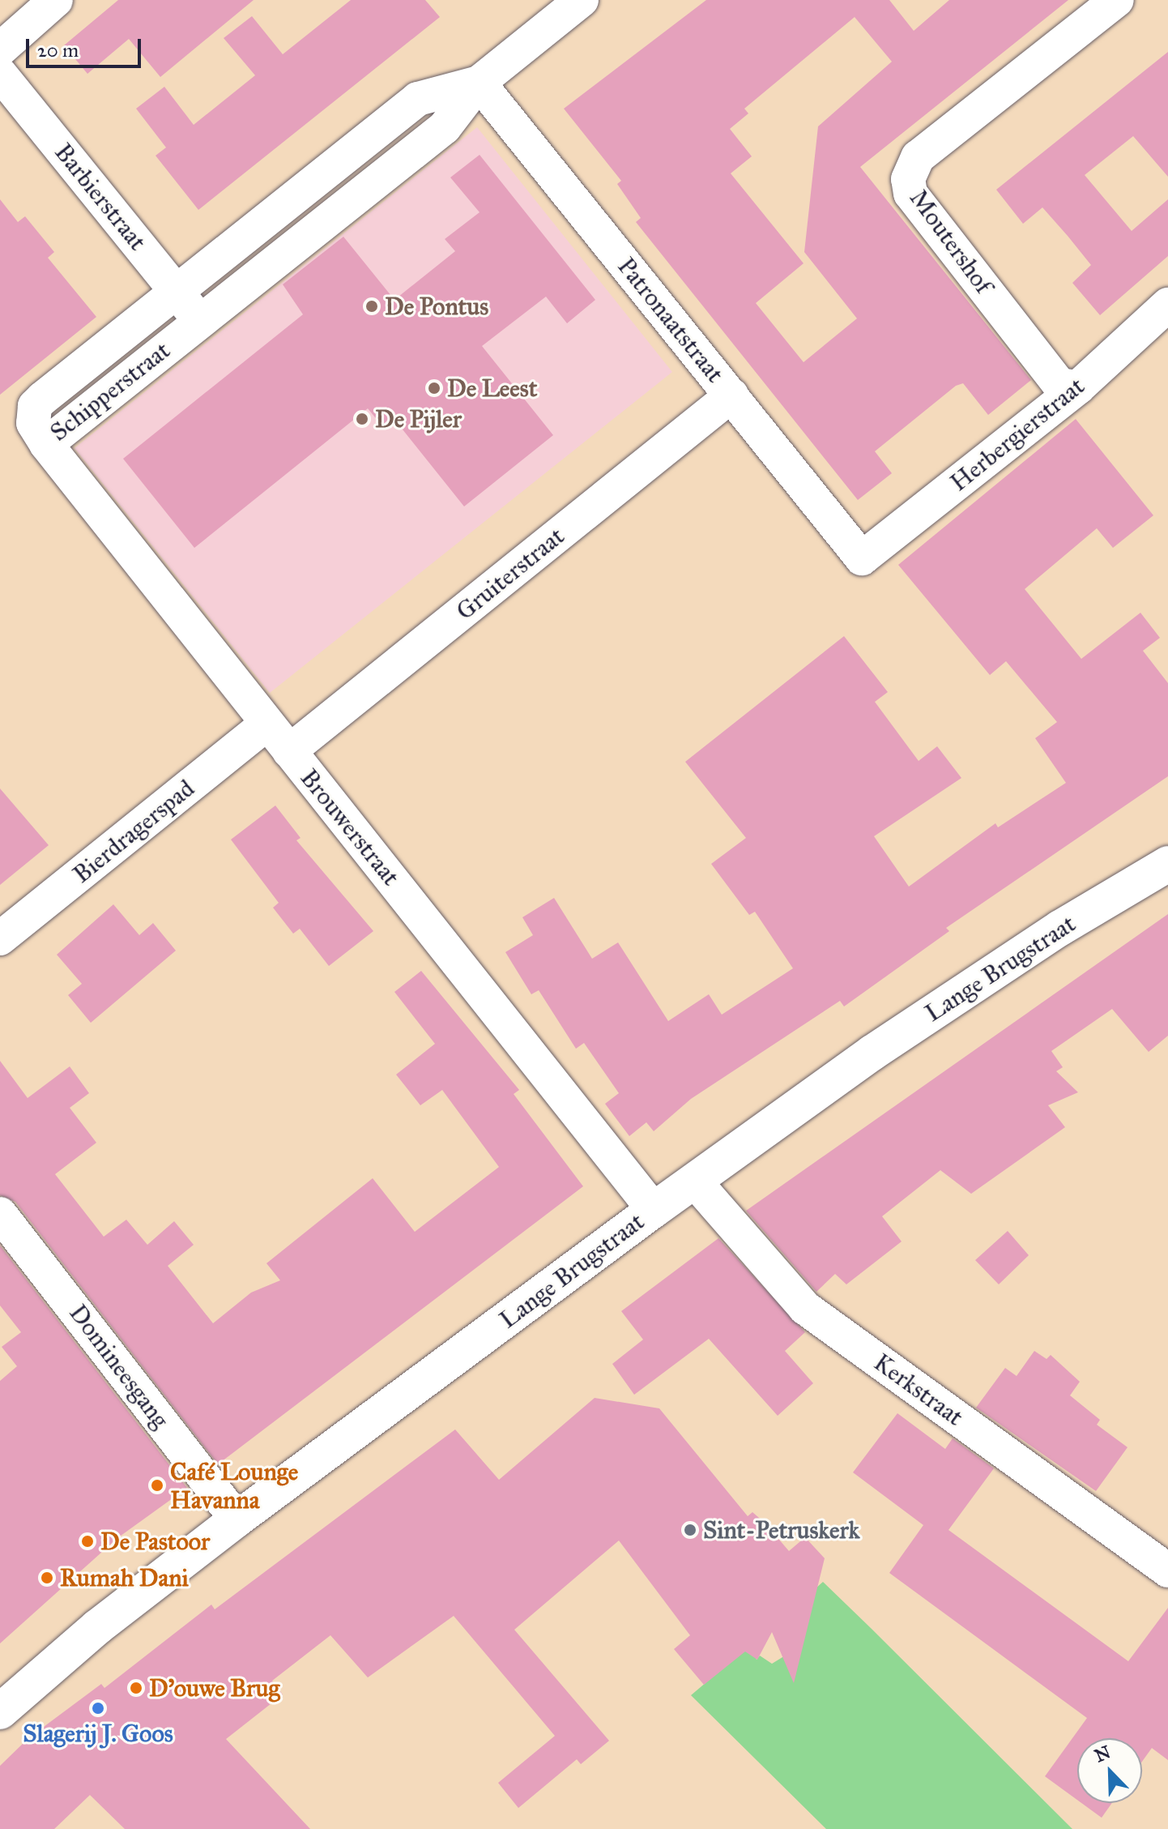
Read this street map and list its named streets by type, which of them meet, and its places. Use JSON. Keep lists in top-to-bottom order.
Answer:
{
  "streets": {
    "street": [
      "Barbierstraat",
      "Moutershof",
      "Patronaatstraat",
      "Schipperstraat",
      "Herbergierstraat",
      "Gruiterstraat",
      "Brouwerstraat",
      "Bierdragerspad",
      "Lange Brugstraat",
      "Domineesgang",
      "Kerkstraat"
    ]
  },
  "crossings": [
    ["Barbierstraat", "Schipperstraat"],
    ["Moutershof", "Herbergierstraat"],
    ["Patronaatstraat", "Schipperstraat"],
    ["Patronaatstraat", "Herbergierstraat"],
    ["Patronaatstraat", "Gruiterstraat"],
    ["Schipperstraat", "Brouwerstraat"],
    ["Gruiterstraat", "Brouwerstraat"],
    ["Brouwerstraat", "Bierdragerspad"],
    ["Brouwerstraat", "Lange Brugstraat"],
    ["Lange Brugstraat", "Domineesgang"],
    ["Lange Brugstraat", "Kerkstraat"]
  ],
  "places": [
    "De Pontus",
    "De Leest",
    "De Pijler",
    "Café Lounge Havanna",
    "Sint-Petruskerk",
    "De Pastoor",
    "Rumah Dani",
    "D'ouwe Brug",
    "Slagerij J. Goos"
  ],
  "scale_bar": "20 m",
  "north": "top left"
}
